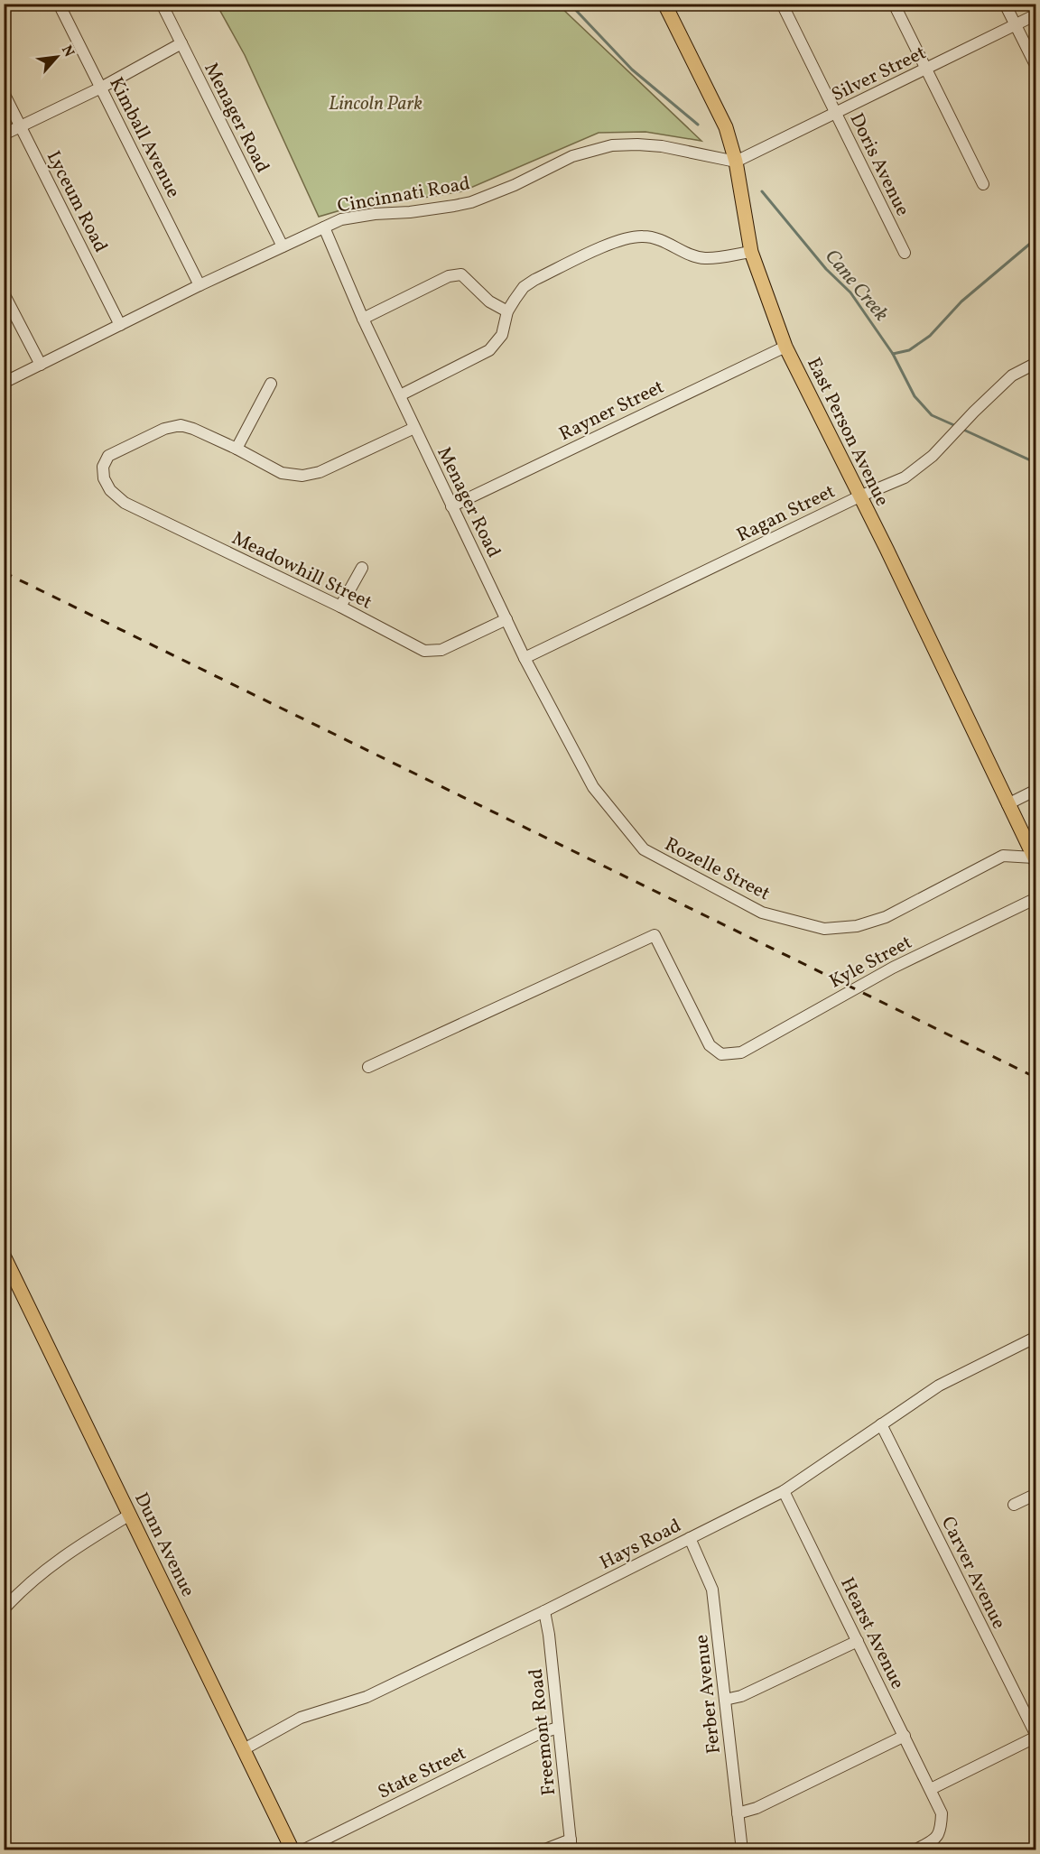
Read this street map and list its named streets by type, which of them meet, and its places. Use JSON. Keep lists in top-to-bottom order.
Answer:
{
  "streets": {
    "main road": ["East Person Avenue", "Dunn Avenue"],
    "street": [
      "Silver Street",
      "Menager Road",
      "Kimball Avenue",
      "Doris Avenue",
      "Cincinnati Road",
      "Lyceum Road",
      "Rayner Street",
      "Ragan Street",
      "Meadowhill Street",
      "Rozelle Street",
      "Kyle Street",
      "Hays Road",
      "Carver Avenue",
      "Hearst Avenue",
      "Ferber Avenue",
      "Freemont Road",
      "State Street"
    ]
  },
  "crossings": [
    ["Silver Street", "Doris Avenue"],
    ["Silver Street", "Cincinnati Road"],
    ["Silver Street", "East Person Avenue"],
    ["Menager Road", "Cincinnati Road"],
    ["Menager Road", "Rayner Street"],
    ["Menager Road", "Ragan Street"],
    ["Menager Road", "Meadowhill Street"],
    ["Menager Road", "Rozelle Street"],
    ["Kimball Avenue", "Cincinnati Road"],
    ["Cincinnati Road", "Lyceum Road"],
    ["Cincinnati Road", "East Person Avenue"],
    ["Rayner Street", "East Person Avenue"],
    ["East Person Avenue", "Ragan Street"],
    ["East Person Avenue", "Rozelle Street"],
    ["Hays Road", "Dunn Avenue"],
    ["Hays Road", "Carver Avenue"],
    ["Hays Road", "Hearst Avenue"],
    ["Hays Road", "Ferber Avenue"],
    ["Hays Road", "Freemont Road"],
    ["Freemont Road", "State Street"]
  ],
  "water": ["Cane Creek"],
  "parks": ["Lincoln Park"],
  "north": "top right"
}
